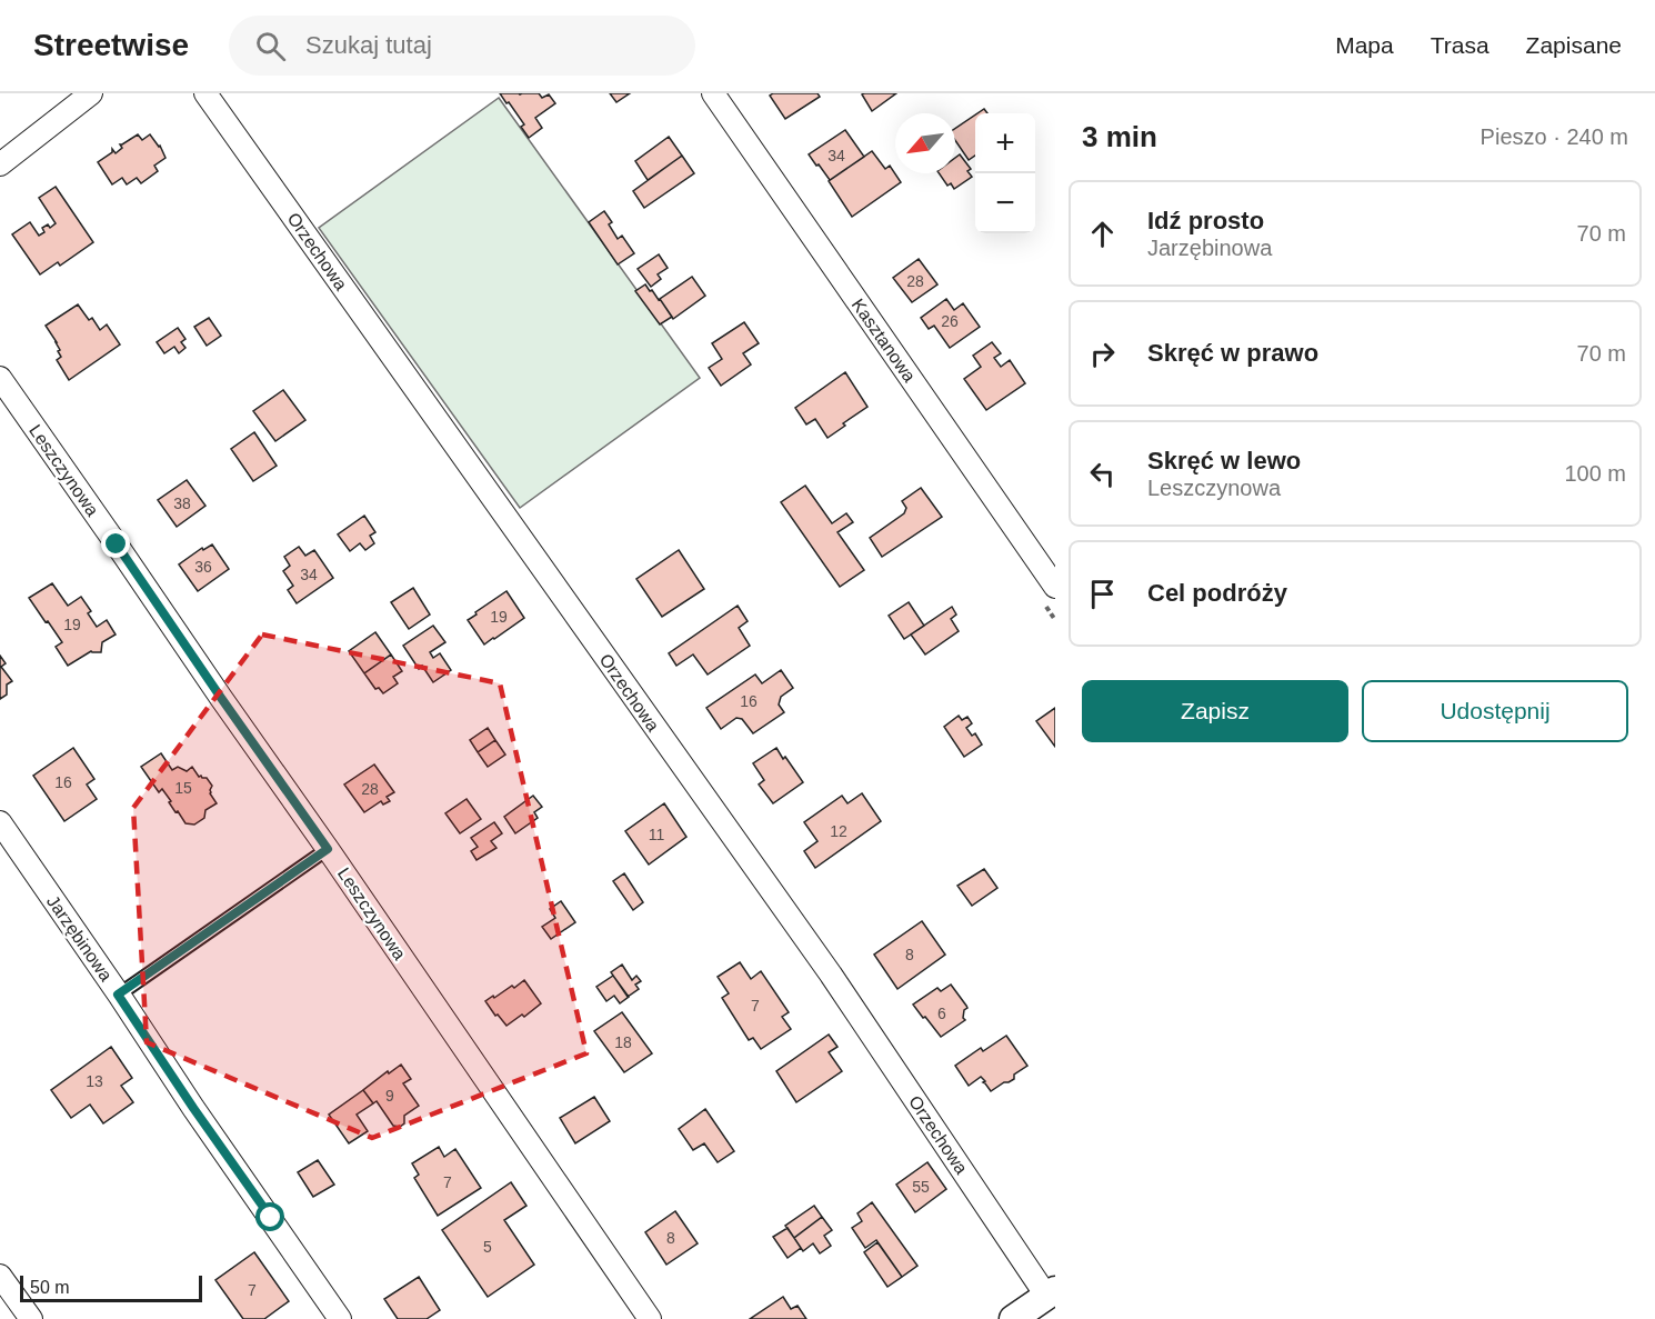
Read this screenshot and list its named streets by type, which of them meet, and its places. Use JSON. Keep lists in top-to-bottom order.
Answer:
{
  "streets": {
    "street": [
      "Orzechowa",
      "Kasztanowa",
      "Leszczynowa",
      "Jarzębinowa"
    ]
  },
  "house_numbers": [
    "34",
    "28",
    "26",
    "38",
    "36",
    "34",
    "19",
    "19",
    "16",
    "16",
    "15",
    "28",
    "12",
    "11",
    "8",
    "7",
    "6",
    "18",
    "13",
    "9",
    "7",
    "55",
    "8",
    "5",
    "7"
  ],
  "scale_bar": "50 m",
  "north": "bottom left",
  "page": {
    "header": "Streetwise",
    "search": "Szukaj tutaj",
    "nav": ["Mapa", "Trasa", "Zapisane"],
    "heading": ["3 min", "Pieszo · 240 m"],
    "map_buttons": ["+", "−"],
    "list": [
      ["Idź prosto", "Jarzębinowa", "70 m"],
      ["Skręć w prawo", "70 m"],
      ["Skręć w lewo", "Leszczynowa", "100 m"],
      "Cel podróży"
    ],
    "buttons": ["Zapisz", "Udostępnij"],
    "scale": "50 m"
  }
}
